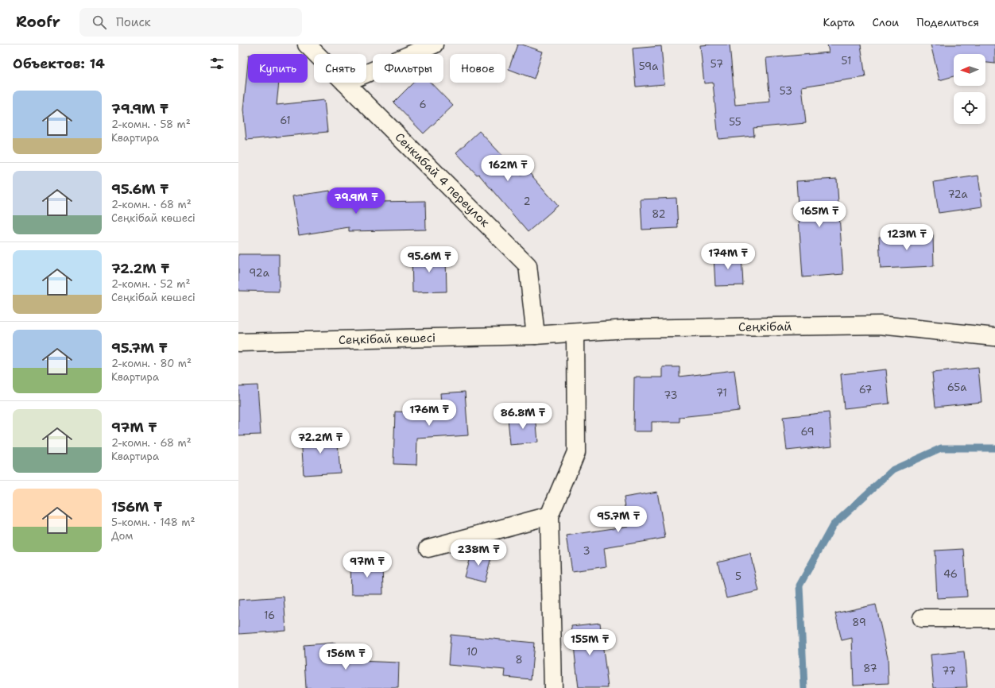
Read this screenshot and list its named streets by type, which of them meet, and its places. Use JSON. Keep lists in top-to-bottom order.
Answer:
{
  "streets": {
    "street": ["Сенкибай 4 переулок", "Сеңкібай", "Сеңкібай көшесі"]
  },
  "crossings": [
    ["Сенкибай 4 переулок", "Сеңкібай"],
    ["Сенкибай 4 переулок", "Сеңкібай көшесі"],
    ["Сеңкібай", "Сеңкібай көшесі"]
  ],
  "house_numbers": [
    "51",
    "57",
    "59а",
    "53",
    "6",
    "61",
    "55",
    "72а",
    "2",
    "82",
    "92а",
    "65а",
    "67",
    "71",
    "73",
    "69",
    "3",
    "46",
    "5",
    "16",
    "89",
    "10",
    "8",
    "87",
    "77"
  ],
  "north": "left",
  "page": {
    "header": "Roofr",
    "search": "Поиск",
    "nav": ["Карта", "Слои", "Поделиться"],
    "heading": "Объектов: 14",
    "chip": [
      "Купить",
      "Снять",
      "Фильтры",
      "Новое"
    ],
    "list": [
      {
        "name": "79.9M ₸",
        "note": "2-комн. · 58 m² · Квартира"
      },
      {
        "name": "95.6M ₸",
        "note": "2-комн. · 68 m² · Сеңкібай көшесі"
      },
      {
        "name": "72.2M ₸",
        "note": "2-комн. · 52 m² · Сеңкібай көшесі"
      },
      {
        "name": "95.7M ₸",
        "note": "2-комн. · 80 m² · Квартира"
      },
      {
        "name": "97M ₸",
        "note": "2-комн. · 68 m² · Квартира"
      },
      {
        "name": "156M ₸",
        "note": "5-комн. · 148 m² · Дом"
      }
    ],
    "price": [
      "162M ₸",
      "79.9M ₸",
      "165M ₸",
      "123M ₸",
      "174M ₸",
      "95.6M ₸",
      "176M ₸",
      "86.8M ₸",
      "72.2M ₸",
      "95.7M ₸",
      "238M ₸",
      "97M ₸",
      "155M ₸",
      "156M ₸"
    ]
  }
}
